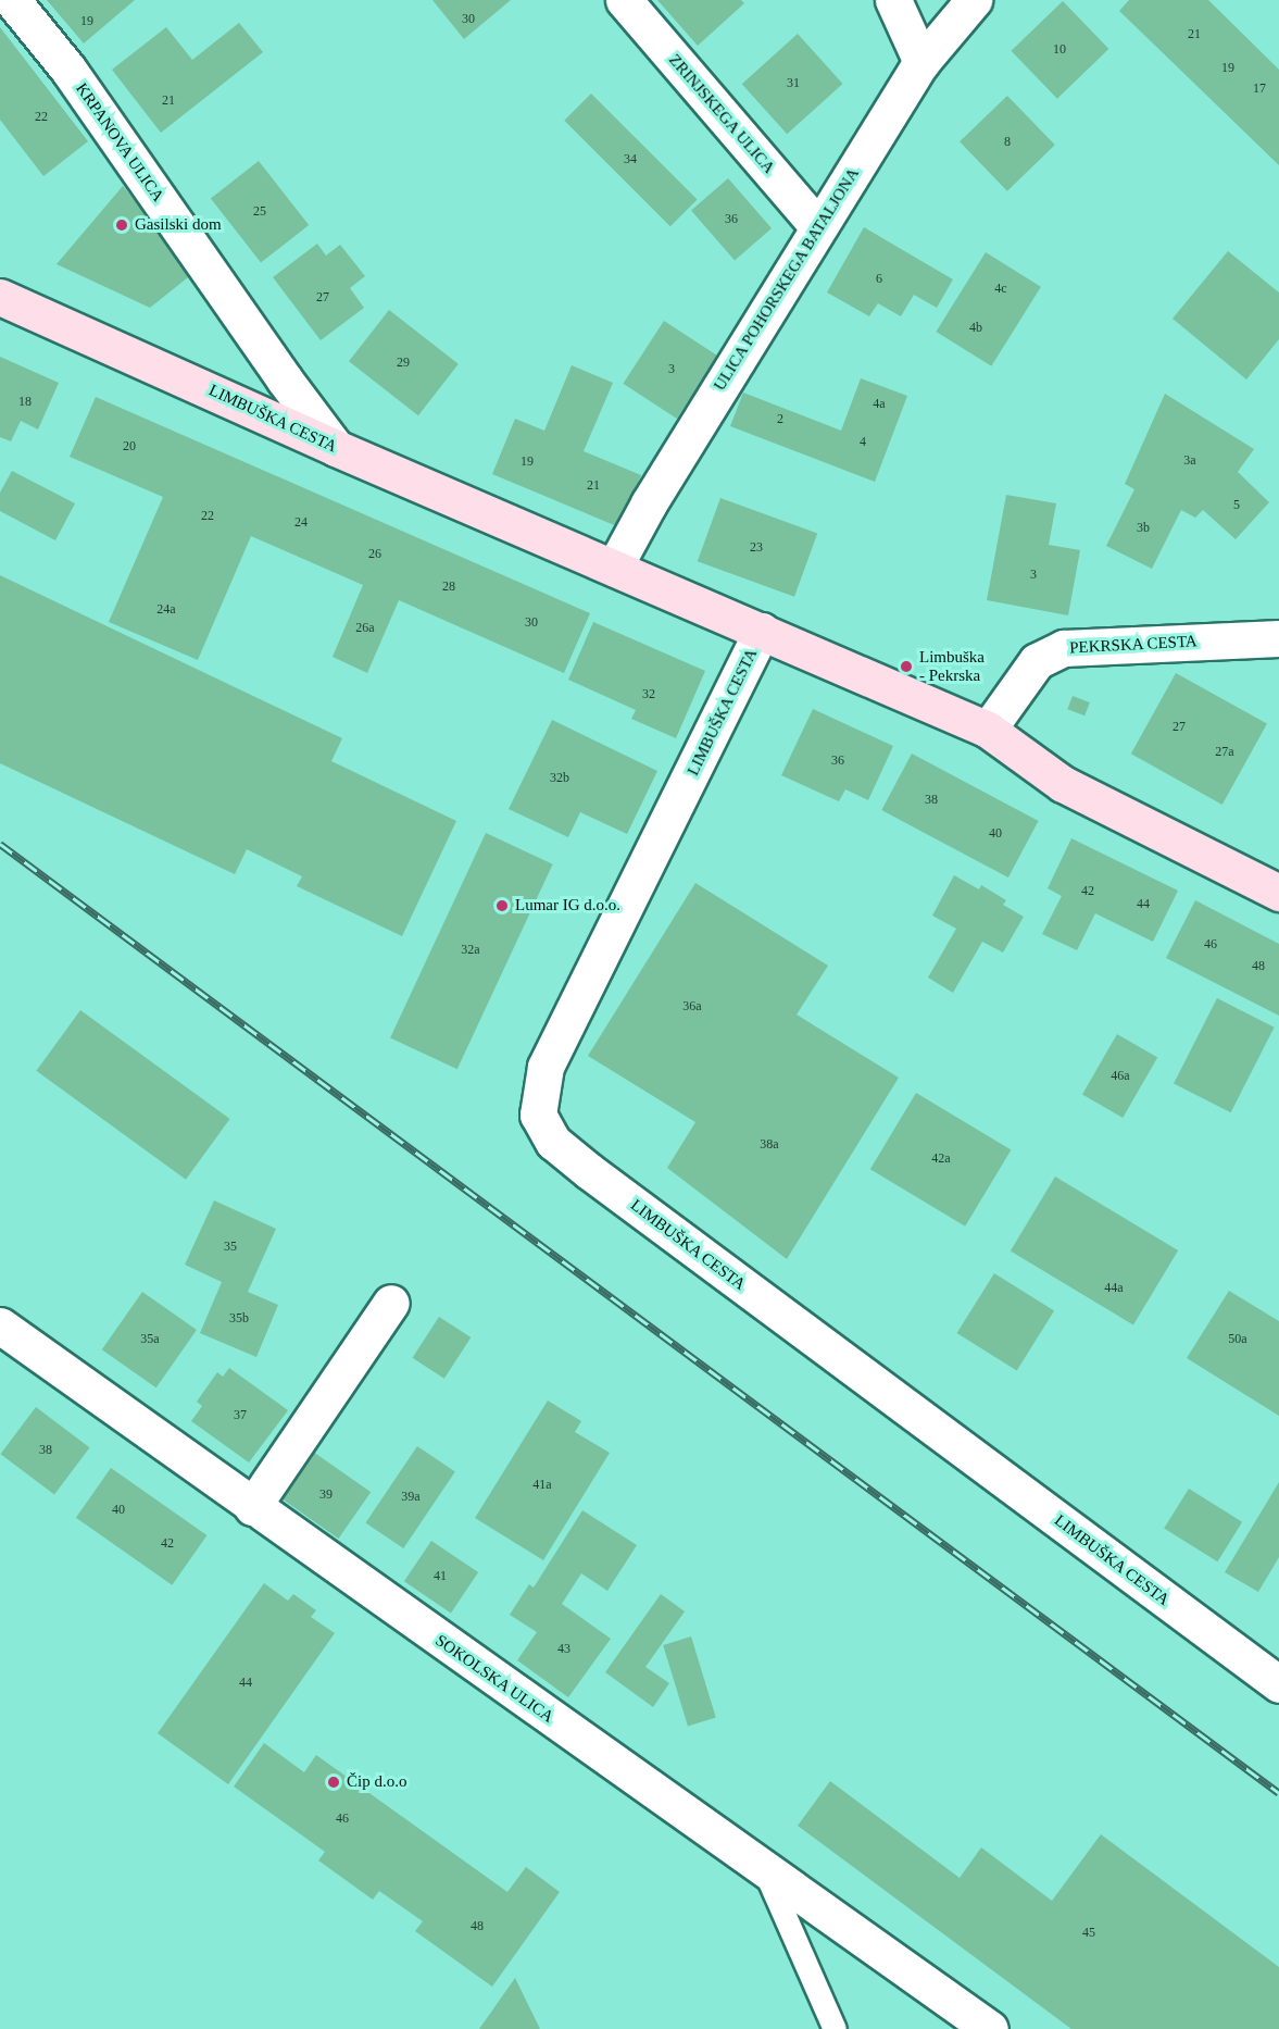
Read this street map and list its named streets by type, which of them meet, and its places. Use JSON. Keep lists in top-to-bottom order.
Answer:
{
  "streets": {
    "main road": ["LIMBUŠKA CESTA"],
    "street": [
      "ZRINJSKEGA ULICA",
      "KRPANOVA ULICA",
      "ULICA POHORSKEGA BATALJONA",
      "PEKRSKA CESTA",
      "SOKOLSKA ULICA"
    ]
  },
  "crossings": [
    ["ZRINJSKEGA ULICA", "ULICA POHORSKEGA BATALJONA"],
    ["KRPANOVA ULICA", "LIMBUŠKA CESTA"],
    ["ULICA POHORSKEGA BATALJONA", "LIMBUŠKA CESTA"],
    ["LIMBUŠKA CESTA", "PEKRSKA CESTA"]
  ],
  "places": [
    "Gasilski dom",
    "Limbuška - Pekrska",
    "Lumar IG d.o.o.",
    "Čip d.o.o"
  ],
  "house_numbers": [
    "30",
    "19",
    "21",
    "10",
    "19",
    "31",
    "17",
    "21",
    "22",
    "8",
    "34",
    "25",
    "36",
    "6",
    "4c",
    "27",
    "4b",
    "29",
    "3",
    "18",
    "4a",
    "2",
    "4",
    "20",
    "3a",
    "19",
    "21",
    "5",
    "22",
    "24",
    "3b",
    "23",
    "26",
    "3",
    "28",
    "24a",
    "30",
    "26a",
    "32",
    "27",
    "27a",
    "36",
    "32b",
    "38",
    "40",
    "42",
    "44",
    "46",
    "32a",
    "48",
    "36a",
    "46a",
    "38a",
    "42a",
    "35",
    "44a",
    "35b",
    "35a",
    "50a",
    "37",
    "38",
    "41a",
    "39",
    "39a",
    "40",
    "42",
    "41",
    "43",
    "44",
    "46",
    "48",
    "45"
  ]
}
